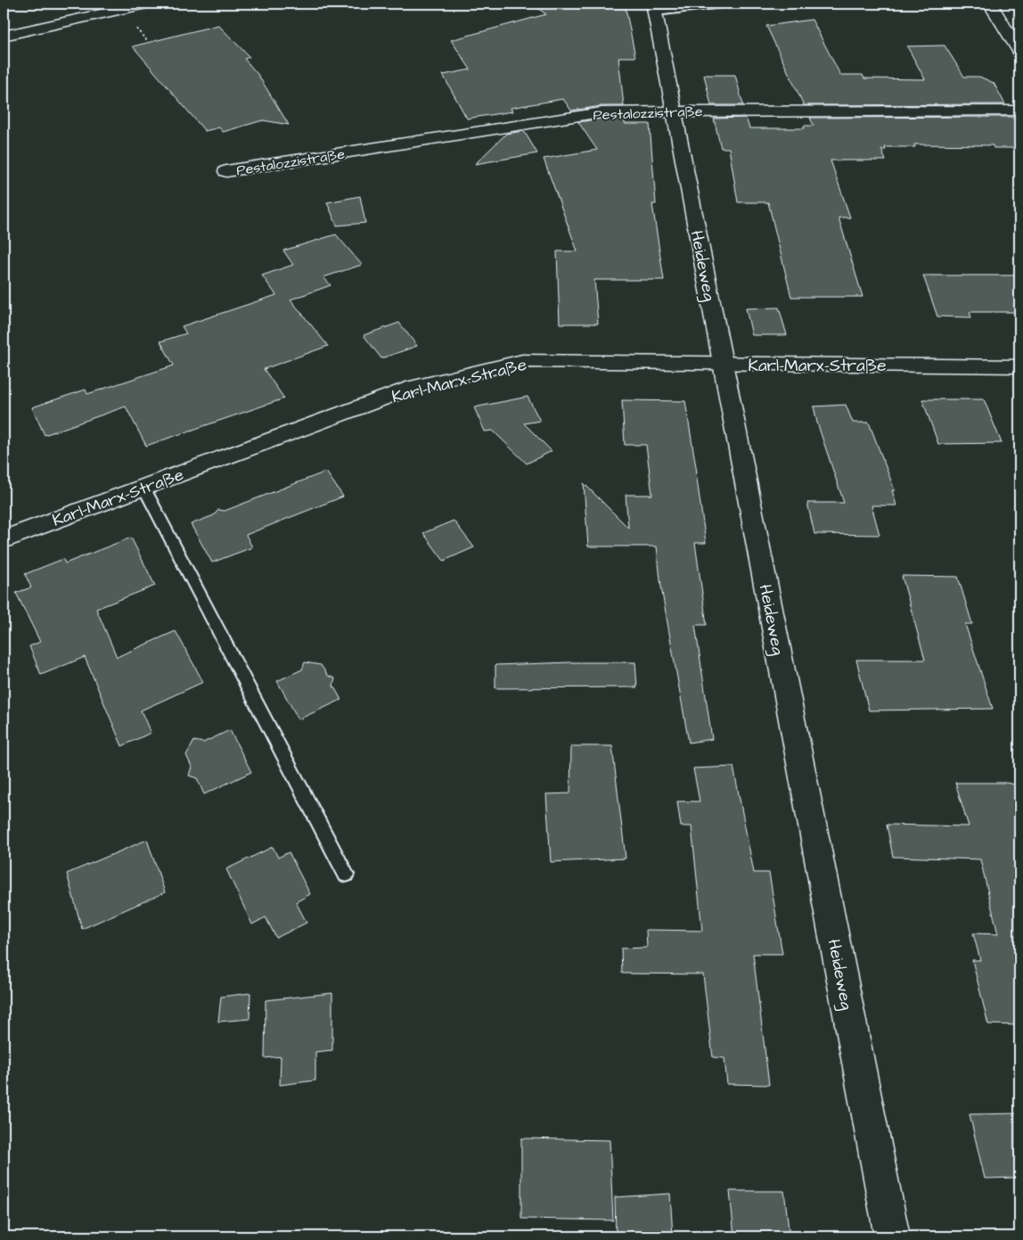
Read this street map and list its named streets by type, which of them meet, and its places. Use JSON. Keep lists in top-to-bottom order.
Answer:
{
  "streets": {
    "street": ["Pestalozzistraße", "Heideweg", "Karl-Marx-Straße"]
  },
  "crossings": [
    ["Pestalozzistraße", "Heideweg"],
    ["Heideweg", "Karl-Marx-Straße"]
  ]
}
